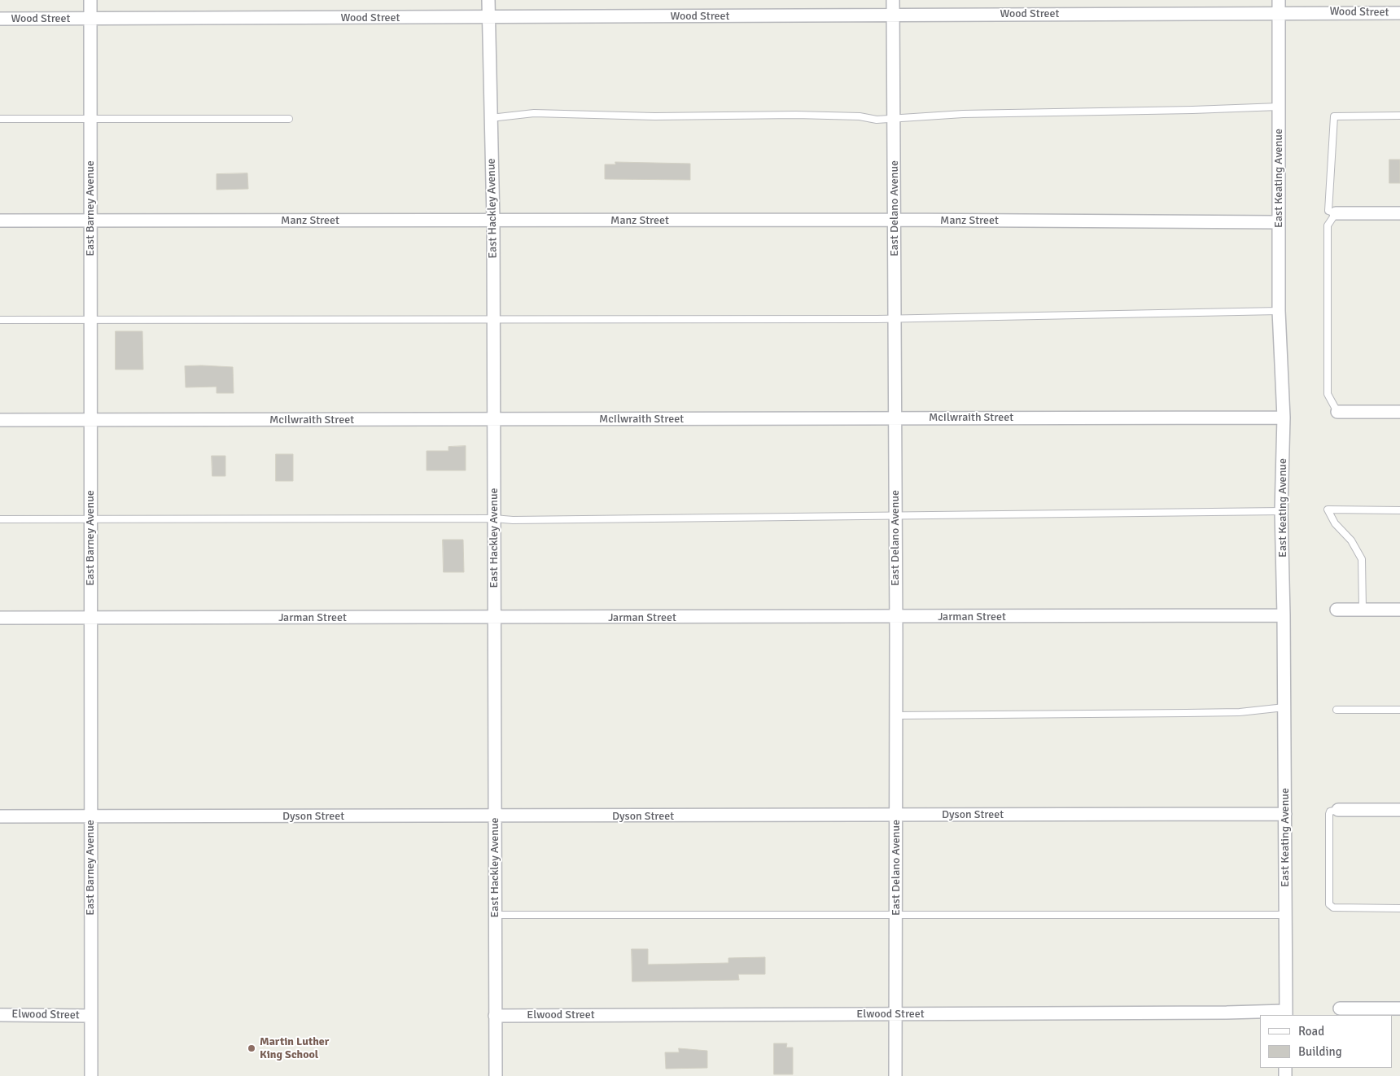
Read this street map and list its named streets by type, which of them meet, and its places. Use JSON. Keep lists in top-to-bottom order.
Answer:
{
  "streets": {
    "street": [
      "Wood Street",
      "East Keating Avenue",
      "East Barney Avenue",
      "East Hackley Avenue",
      "East Delano Avenue",
      "Manz Street",
      "McIlwraith Street",
      "Jarman Street",
      "Dyson Street",
      "Elwood Street"
    ]
  },
  "crossings": [
    ["Wood Street", "East Keating Avenue"],
    ["Wood Street", "East Barney Avenue"],
    ["Wood Street", "East Hackley Avenue"],
    ["Wood Street", "East Delano Avenue"],
    ["East Keating Avenue", "Manz Street"],
    ["East Keating Avenue", "McIlwraith Street"],
    ["East Keating Avenue", "Jarman Street"],
    ["East Keating Avenue", "Dyson Street"],
    ["East Keating Avenue", "Elwood Street"],
    ["East Barney Avenue", "Manz Street"],
    ["East Barney Avenue", "McIlwraith Street"],
    ["East Barney Avenue", "Jarman Street"],
    ["East Barney Avenue", "Dyson Street"],
    ["East Barney Avenue", "Elwood Street"],
    ["East Hackley Avenue", "Manz Street"],
    ["East Hackley Avenue", "McIlwraith Street"],
    ["East Hackley Avenue", "Jarman Street"],
    ["East Hackley Avenue", "Dyson Street"],
    ["East Hackley Avenue", "Elwood Street"],
    ["East Delano Avenue", "Manz Street"],
    ["East Delano Avenue", "McIlwraith Street"],
    ["East Delano Avenue", "Jarman Street"],
    ["East Delano Avenue", "Dyson Street"],
    ["East Delano Avenue", "Elwood Street"]
  ],
  "places": ["Martin Luther King School"],
  "legend": ["Road", "Building"]
}
